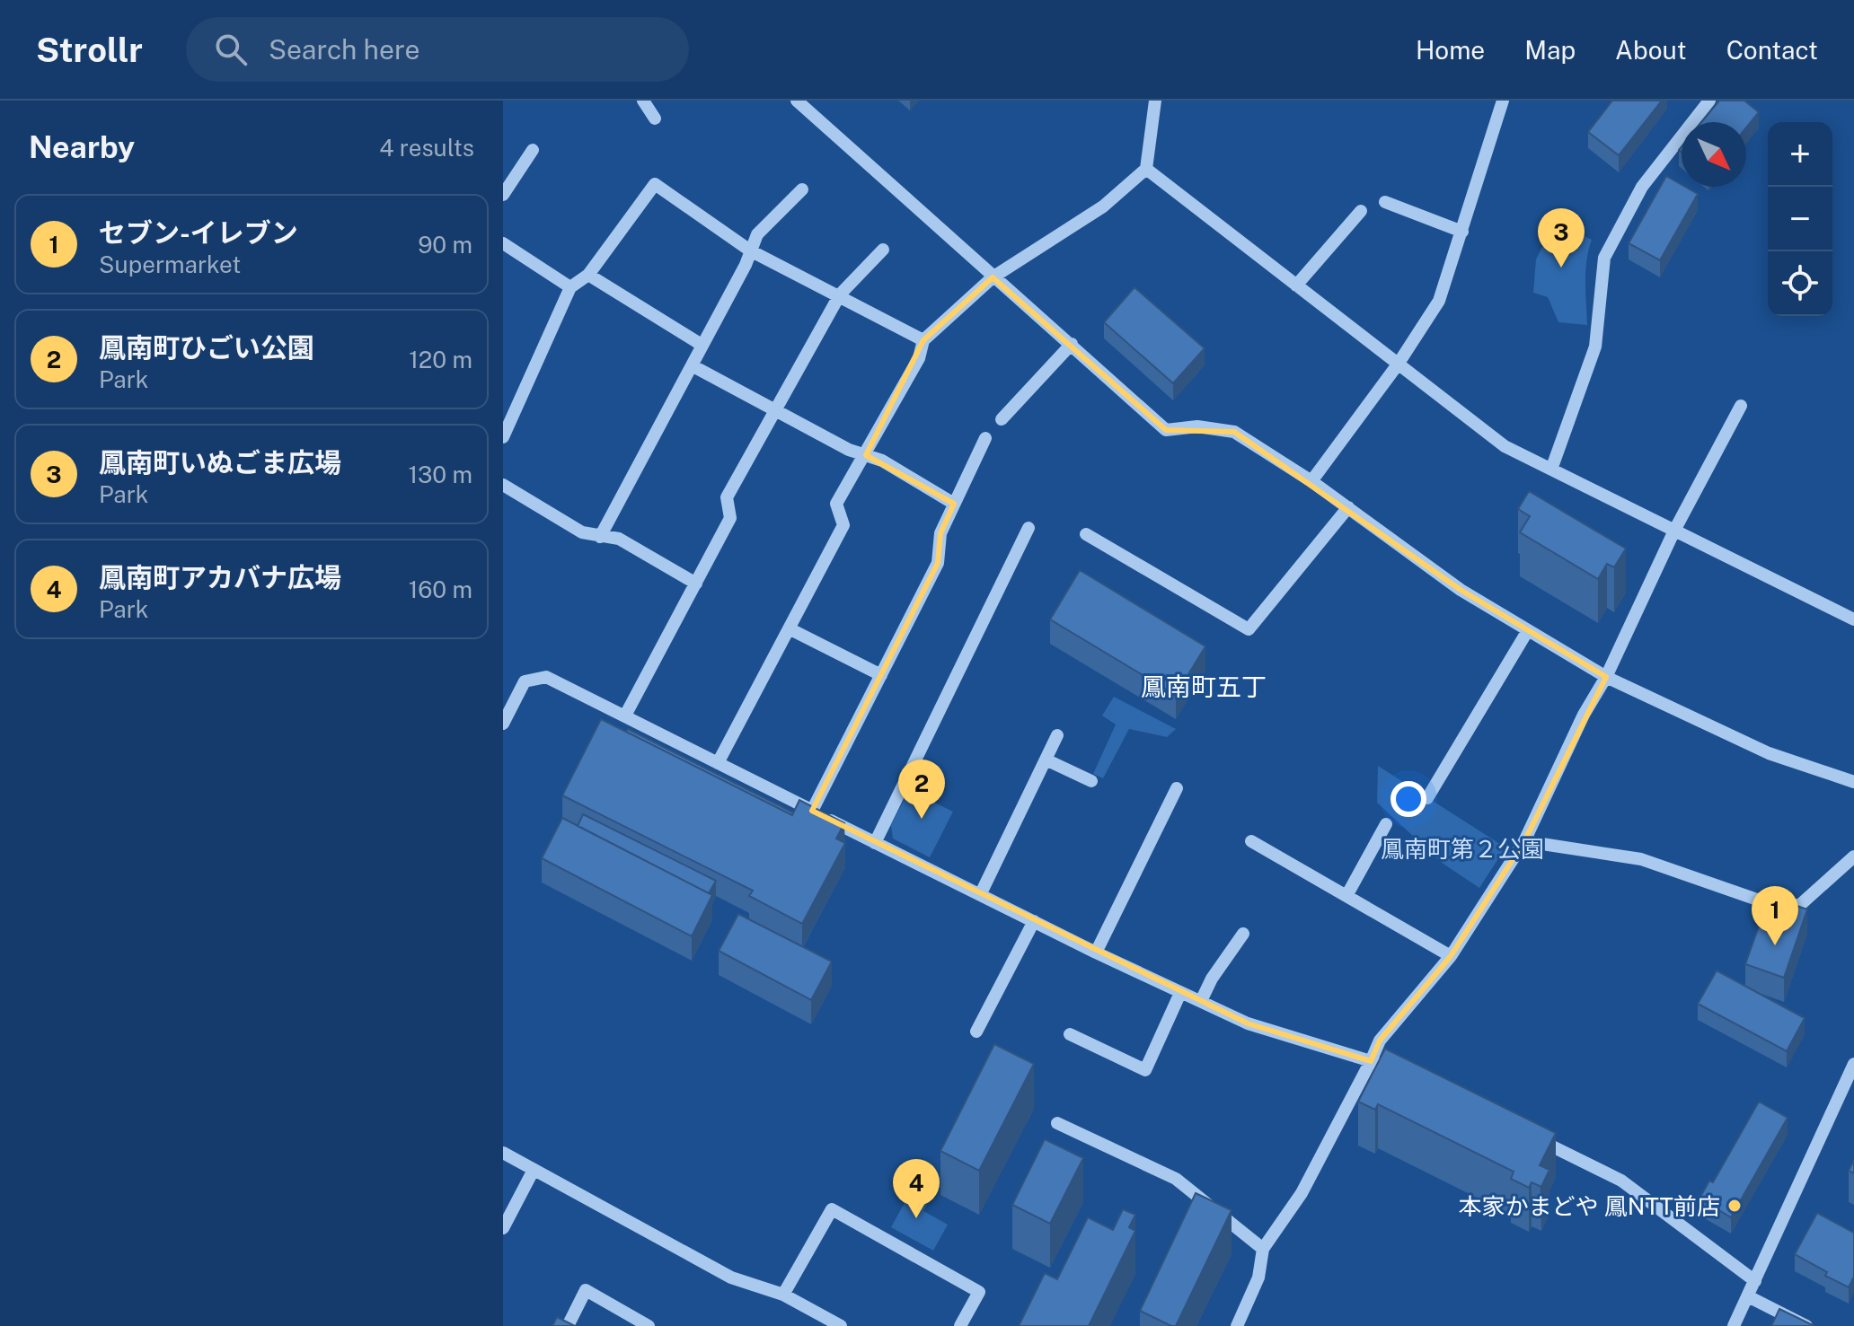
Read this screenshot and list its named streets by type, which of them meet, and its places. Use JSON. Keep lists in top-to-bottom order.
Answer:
{
  "districts": ["鳳南町五丁"],
  "parks": ["鳳南町第２公園"],
  "places": ["本家かまどや 鳳NTT前店"],
  "north": "bottom right",
  "page": {
    "header": "Strollr",
    "search": "Search here",
    "nav": [
      "Home",
      "Map",
      "About",
      "Contact"
    ],
    "heading": ["Nearby", "4 results"],
    "map_buttons": ["+", "−"],
    "list": [
      {
        "mark": "1",
        "name": "セブン-イレブン",
        "note": "Supermarket",
        "value": "90 m"
      },
      {
        "mark": "2",
        "name": "鳳南町ひごい公園",
        "note": "Park",
        "value": "120 m"
      },
      {
        "mark": "3",
        "name": "鳳南町いぬごま広場",
        "note": "Park",
        "value": "130 m"
      },
      {
        "mark": "4",
        "name": "鳳南町アカバナ広場",
        "note": "Park",
        "value": "160 m"
      }
    ],
    "pins": [
      "3",
      "2",
      "1",
      "4"
    ]
  }
}
